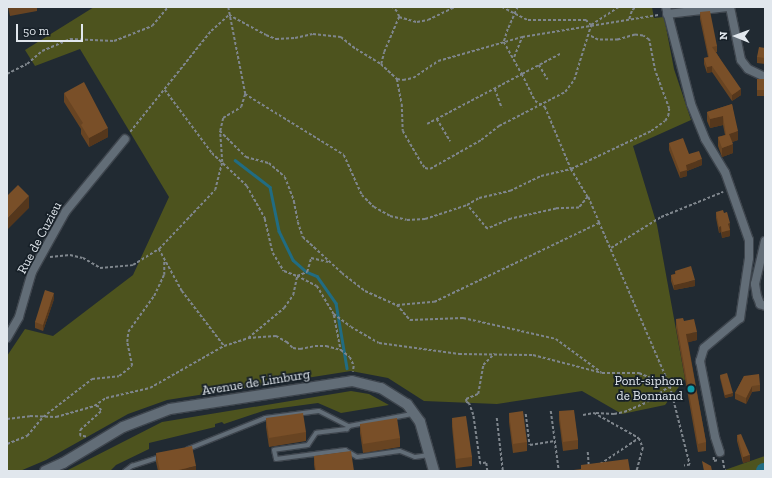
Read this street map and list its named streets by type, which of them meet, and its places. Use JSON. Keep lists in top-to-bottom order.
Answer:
{
  "streets": {
    "street": ["Rue de Cuzieu", "Avenue de Limburg"]
  },
  "places": ["Pont-siphon de Bonnand"],
  "scale_bar": "50 m",
  "north": "left"
}
